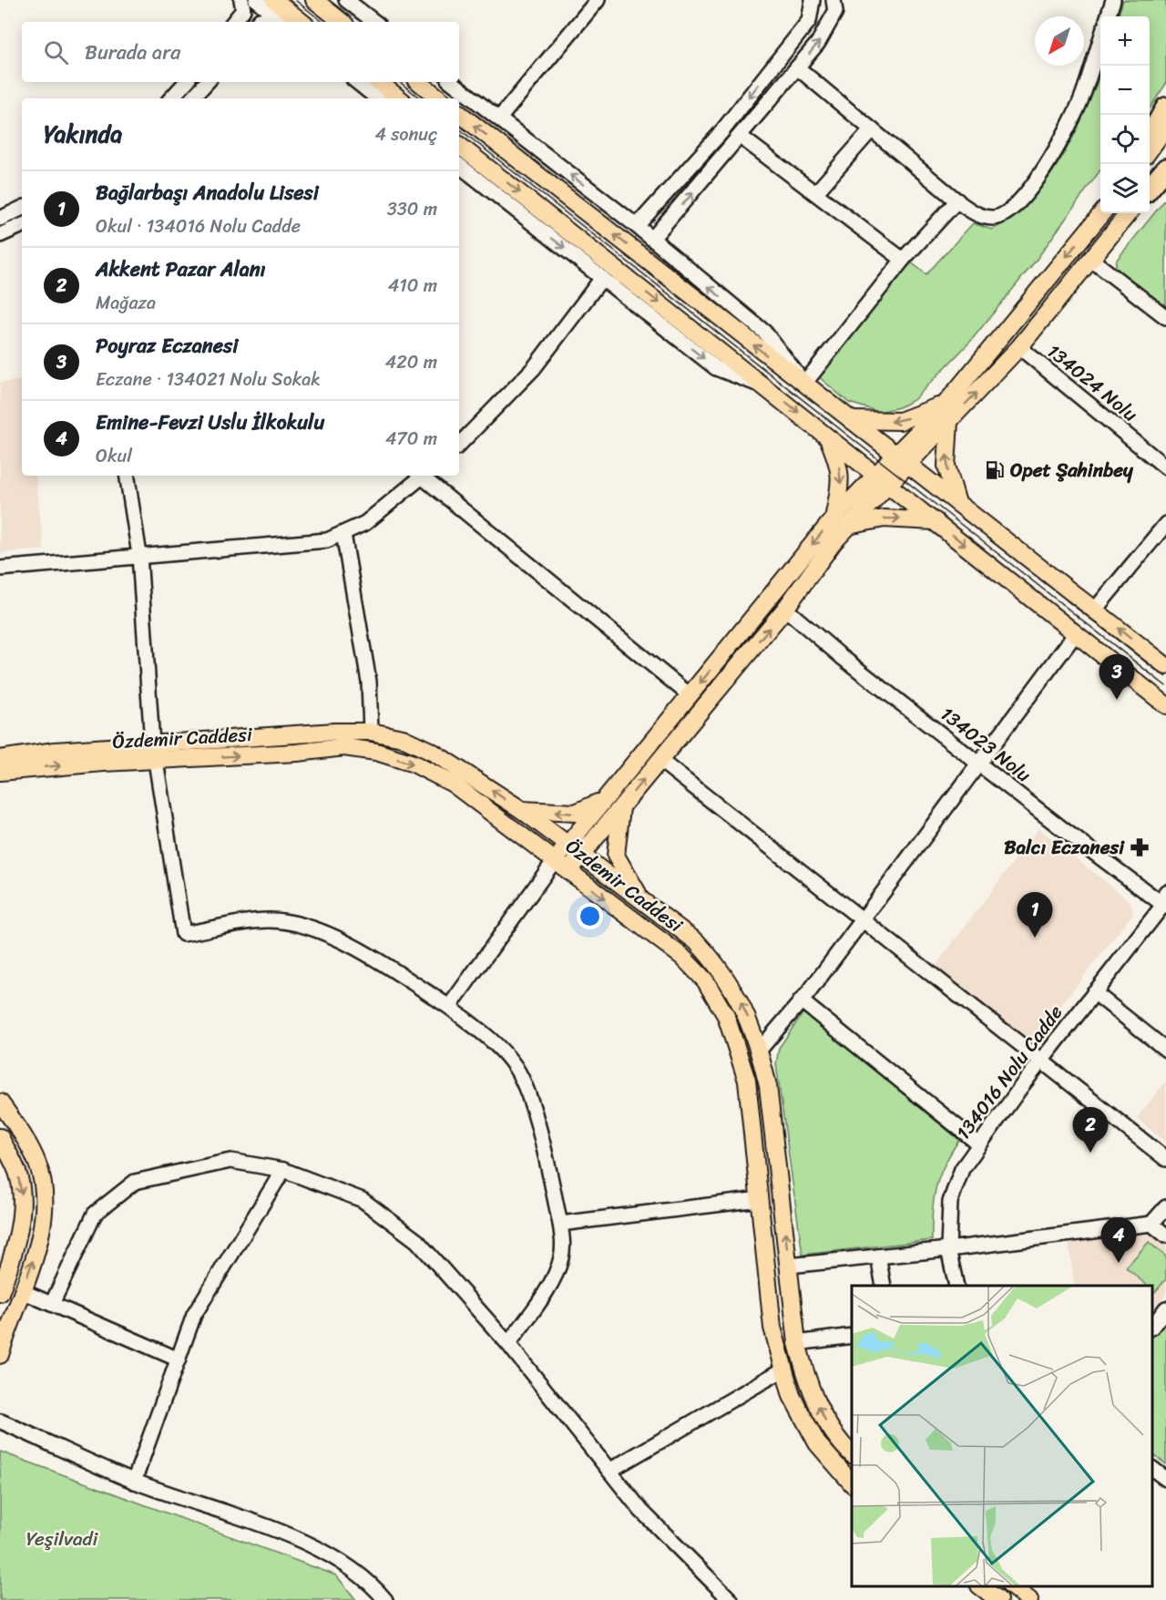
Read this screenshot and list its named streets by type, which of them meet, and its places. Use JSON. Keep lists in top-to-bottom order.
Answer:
{
  "streets": {
    "main road": ["Özdemir Caddesi"],
    "street": ["134024 Nolu", "134023 Nolu", "134016 Nolu Cadde"]
  },
  "crossings": [
    ["134023 Nolu", "134016 Nolu Cadde"]
  ],
  "parks": ["Yeşilvadi"],
  "places": {
    "fuel station": ["Opet Şahinbey"],
    "pharmacy": ["Balcı Eczanesi"]
  },
  "north": "bottom left",
  "page": {
    "map_buttons": ["+", "−"],
    "search": "Burada ara",
    "heading": ["Yakında", "4 sonuç"],
    "list": [
      {
        "mark": "1",
        "name": "Bağlarbaşı Anadolu Lisesi",
        "note": "Okul · 134016 Nolu Cadde",
        "value": "330 m"
      },
      {
        "mark": "2",
        "name": "Akkent Pazar Alanı",
        "note": "Mağaza",
        "value": "410 m"
      },
      {
        "mark": "3",
        "name": "Poyraz Eczanesi",
        "note": "Eczane · 134021 Nolu Sokak",
        "value": "420 m"
      },
      {
        "mark": "4",
        "name": "Emine-Fevzi Uslu İlkokulu",
        "note": "Okul",
        "value": "470 m"
      }
    ],
    "pins": [
      "3",
      "1",
      "2",
      "4"
    ]
  }
}
